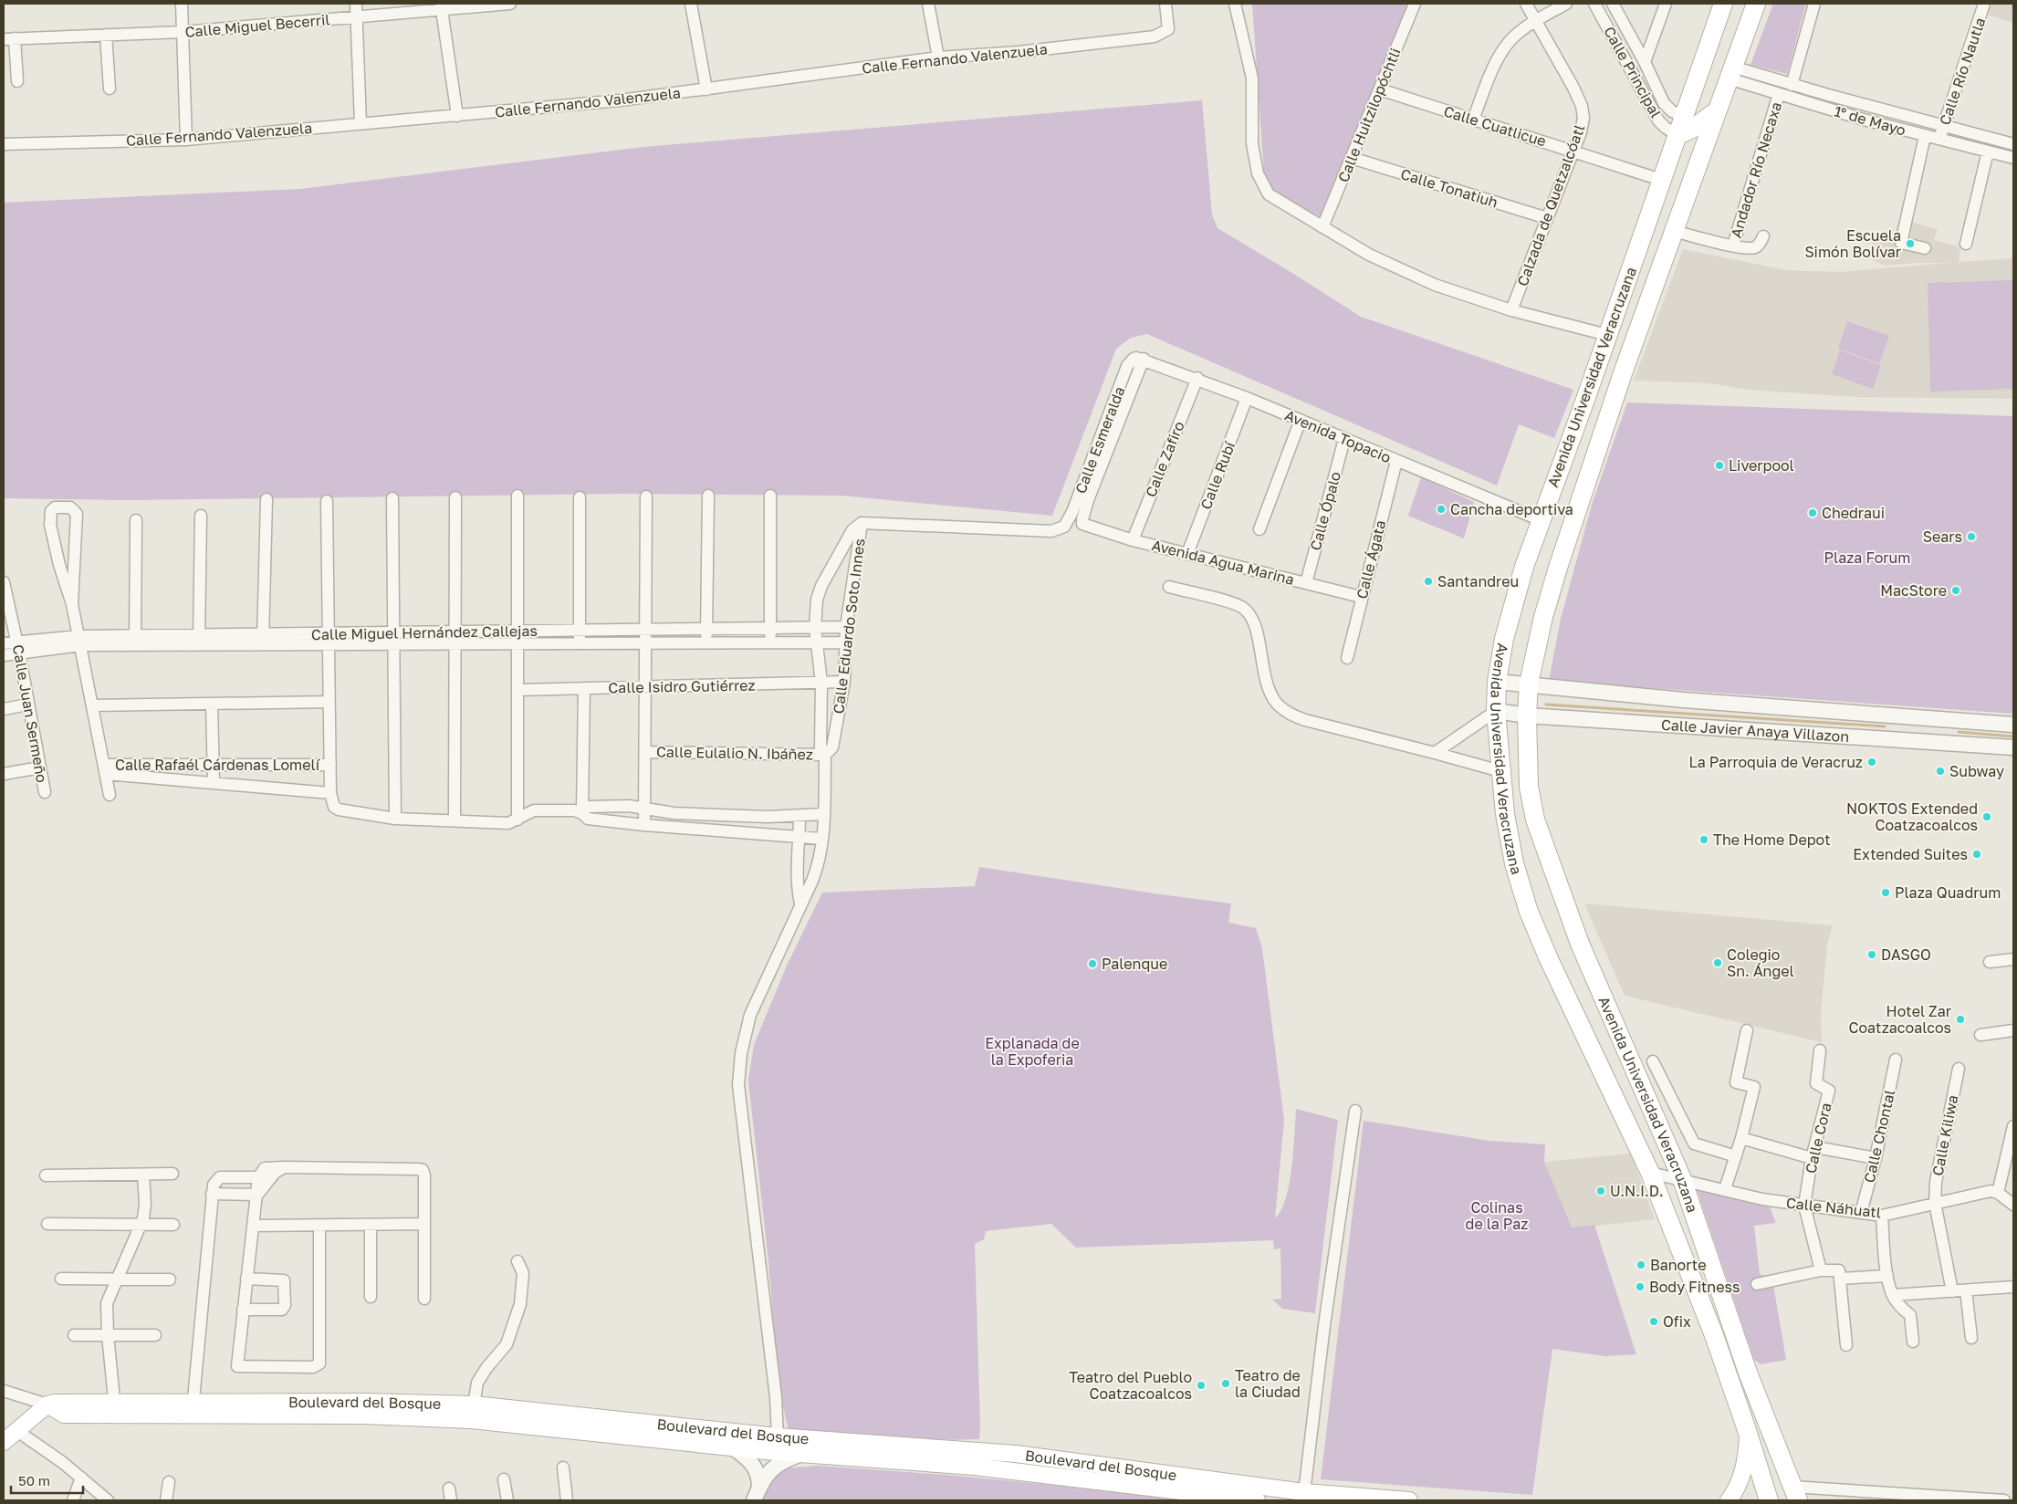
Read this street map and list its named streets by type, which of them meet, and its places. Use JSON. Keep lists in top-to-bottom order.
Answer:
{
  "streets": {
    "main road": ["Avenida Universidad Veracruzana", "Boulevard del Bosque"],
    "street": [
      "Calle Miguel Becerril",
      "Calle Fernando Valenzuela",
      "Calle Río Nautla",
      "Calle Principal",
      "Calle Huitzilopóchtli",
      "1° de Mayo",
      "Calle Cuatlicue",
      "Andador Río Necaxa",
      "Calle Tonatiuh",
      "Calzada de Quetzalcóatl",
      "Avenida Topacio",
      "Calle Esmeralda",
      "Calle Zafiro",
      "Calle Rubí",
      "Calle Ópalo",
      "Calle Ágata",
      "Avenida Agua Marina",
      "Calle Eduardo Soto Innes",
      "Calle Miguel Hernández Callejas",
      "Calle Isidro Gutiérrez",
      "Calle Juan Sermeño",
      "Calle Javier Anaya Villazon",
      "Calle Eulalio N. Ibáñez",
      "Calle Rafaél Cárdenas Lomelí",
      "Calle Kiliwa",
      "Calle Chontal",
      "Calle Cora",
      "Calle Náhuatl"
    ]
  },
  "crossings": [
    ["Calle Río Nautla", "1° de Mayo"],
    ["Calle Principal", "Avenida Universidad Veracruzana"],
    ["Calle Huitzilopóchtli", "Calle Cuatlicue"],
    ["Calle Huitzilopóchtli", "Calle Tonatiuh"],
    ["1° de Mayo", "Andador Río Necaxa"],
    ["1° de Mayo", "Avenida Universidad Veracruzana"],
    ["Calle Cuatlicue", "Calzada de Quetzalcóatl"],
    ["Calle Cuatlicue", "Avenida Universidad Veracruzana"],
    ["Calle Tonatiuh", "Calzada de Quetzalcóatl"],
    ["Avenida Universidad Veracruzana", "Avenida Topacio"],
    ["Avenida Universidad Veracruzana", "Calle Javier Anaya Villazon"],
    ["Avenida Universidad Veracruzana", "Calle Náhuatl"],
    ["Avenida Topacio", "Calle Esmeralda"],
    ["Avenida Topacio", "Calle Zafiro"],
    ["Avenida Topacio", "Calle Rubí"],
    ["Avenida Topacio", "Calle Ópalo"],
    ["Avenida Topacio", "Calle Ágata"],
    ["Avenida Topacio", "Avenida Agua Marina"],
    ["Calle Esmeralda", "Avenida Agua Marina"],
    ["Calle Esmeralda", "Calle Eduardo Soto Innes"],
    ["Calle Zafiro", "Avenida Agua Marina"],
    ["Calle Rubí", "Avenida Agua Marina"],
    ["Calle Ópalo", "Avenida Agua Marina"],
    ["Calle Ágata", "Avenida Agua Marina"],
    ["Calle Eduardo Soto Innes", "Calle Miguel Hernández Callejas"],
    ["Calle Eduardo Soto Innes", "Calle Isidro Gutiérrez"],
    ["Calle Eduardo Soto Innes", "Calle Eulalio N. Ibáñez"],
    ["Calle Eduardo Soto Innes", "Boulevard del Bosque"],
    ["Calle Miguel Hernández Callejas", "Calle Juan Sermeño"],
    ["Calle Kiliwa", "Calle Náhuatl"],
    ["Calle Chontal", "Calle Náhuatl"],
    ["Calle Cora", "Calle Náhuatl"]
  ],
  "parks": ["Plaza Forum", "Explanada de la Expoferia", "Colinas de la Paz"],
  "places": [
    "Escuela Simón Bolívar",
    "Liverpool",
    "Cancha deportiva",
    "Chedraui",
    "Sears",
    "Santandreu",
    "MacStore",
    "La Parroquia de Veracruz",
    "Subway",
    "NOKTOS Extended Coatzacoalcos",
    "The Home Depot",
    "Extended Suites",
    "Plaza Quadrum",
    "DASGO",
    "Colegio Sn. Ángel",
    "Palenque",
    "Hotel Zar Coatzacoalcos",
    "U.N.I.D.",
    "Banorte",
    "Body Fitness",
    "Ofix",
    "Teatro de la Ciudad",
    "Teatro del Pueblo Coatzacoalcos"
  ],
  "scale_bar": "50 m"
}
